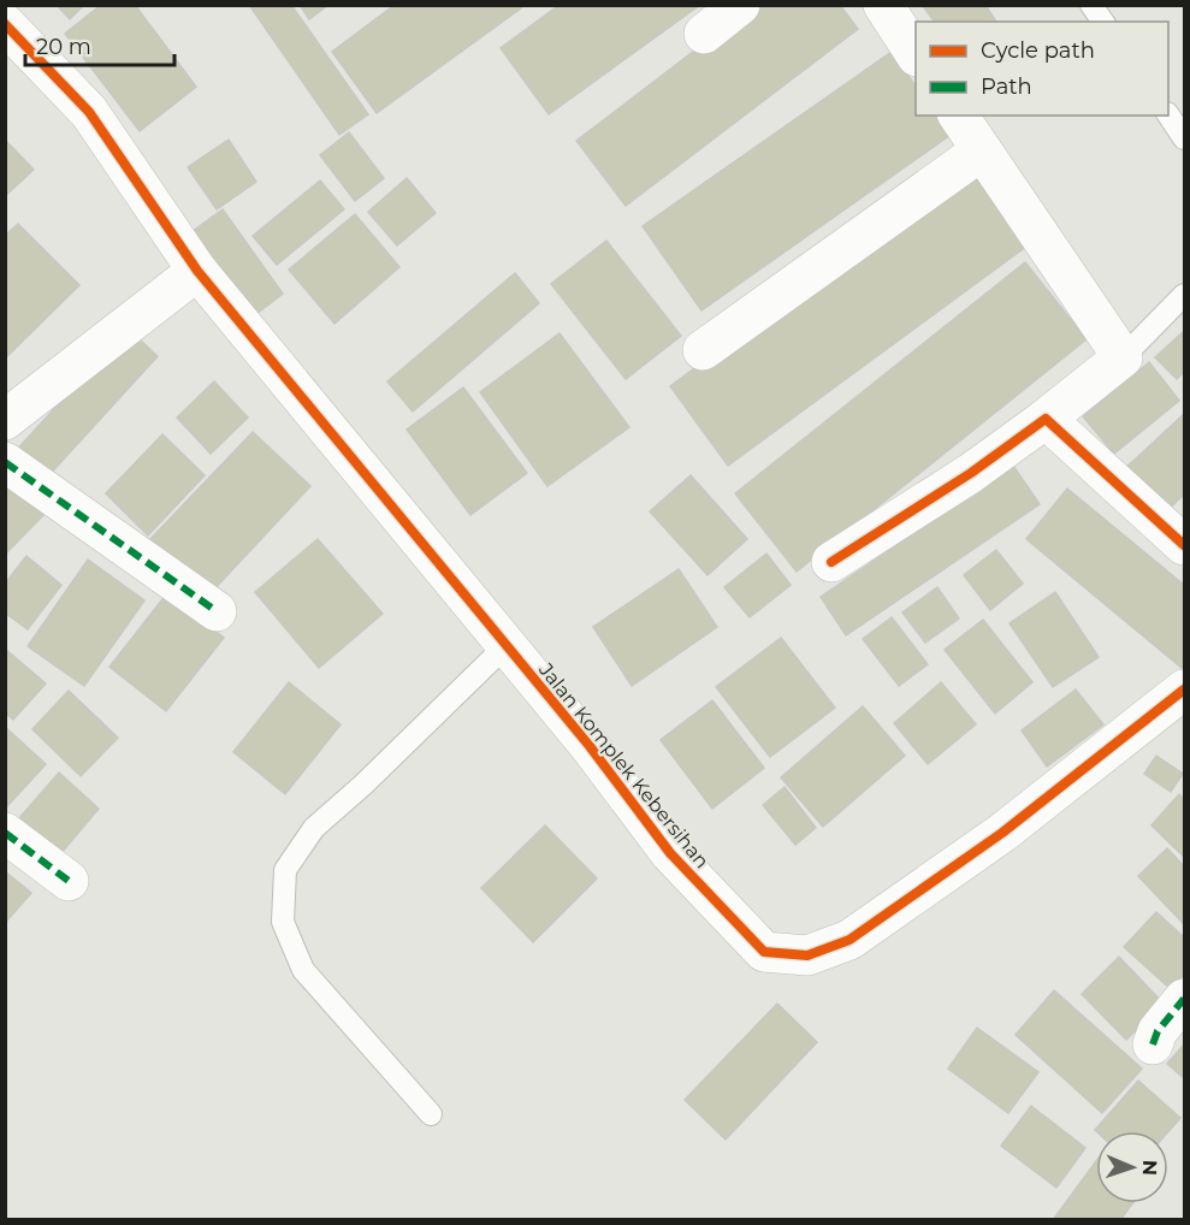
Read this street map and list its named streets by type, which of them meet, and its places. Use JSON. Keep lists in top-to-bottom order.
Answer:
{
  "streets": {
    "street": ["Jalan Komplek Kebersihan"]
  },
  "legend": ["Cycle path", "Path"],
  "scale_bar": "20 m",
  "north": "right"
}
